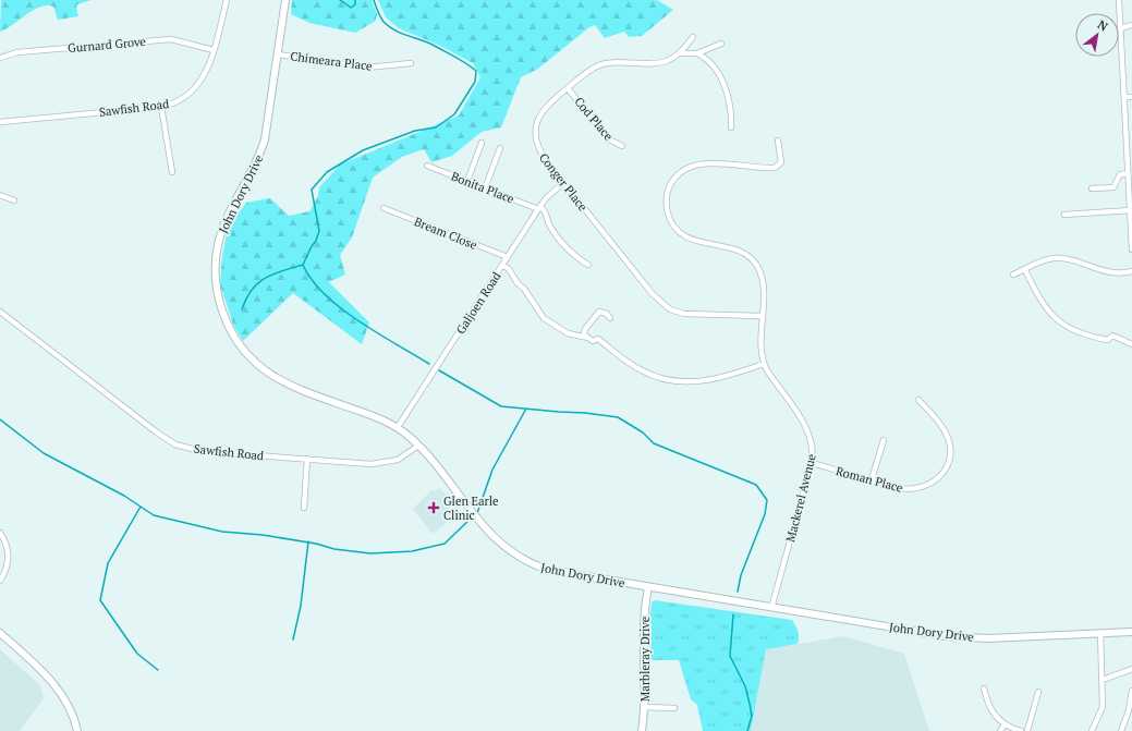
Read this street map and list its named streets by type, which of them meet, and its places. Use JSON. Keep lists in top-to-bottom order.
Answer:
{
  "streets": {
    "street": [
      "Gurnard Grove",
      "Chimeara Place",
      "Sawfish Road",
      "Cod Place",
      "Conger Place",
      "Bonita Place",
      "John Dory Drive",
      "Bream Close",
      "Galjoen Road",
      "Roman Place",
      "Mackerel Avenue",
      "Marbleray Drive"
    ]
  },
  "crossings": [
    ["Gurnard Grove", "Sawfish Road"],
    ["Chimeara Place", "John Dory Drive"],
    ["Sawfish Road", "John Dory Drive"],
    ["Cod Place", "Conger Place"],
    ["Conger Place", "Galjoen Road"],
    ["Conger Place", "Mackerel Avenue"],
    ["Bonita Place", "Galjoen Road"],
    ["John Dory Drive", "Galjoen Road"],
    ["John Dory Drive", "Mackerel Avenue"],
    ["John Dory Drive", "Marbleray Drive"],
    ["Bream Close", "Galjoen Road"],
    ["Roman Place", "Mackerel Avenue"]
  ],
  "places": {
    "health": ["Glen Earle Clinic"]
  },
  "north": "top right"
}
